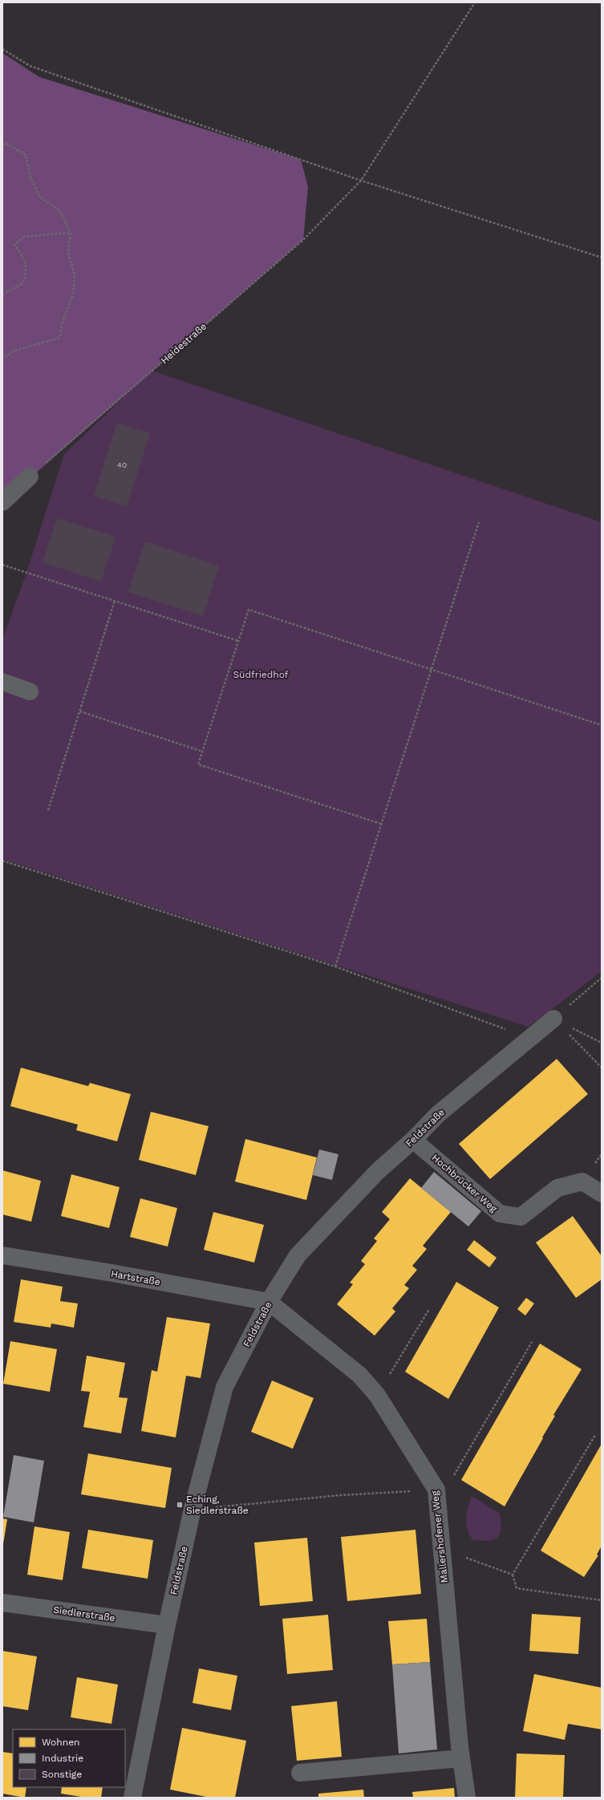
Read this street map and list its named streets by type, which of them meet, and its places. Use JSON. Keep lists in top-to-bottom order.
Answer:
{
  "streets": {
    "street": [
      "Feldstraße",
      "Hochbrücker Weg",
      "Hartstraße",
      "Mallershofener Weg",
      "Siedlerstraße"
    ],
    "path": ["Heidestraße"]
  },
  "crossings": [
    ["Feldstraße", "Hochbrücker Weg"],
    ["Feldstraße", "Hartstraße"],
    ["Feldstraße", "Mallershofener Weg"],
    ["Feldstraße", "Siedlerstraße"],
    ["Hartstraße", "Mallershofener Weg"]
  ],
  "parks": ["Südfriedhof"],
  "places": {
    "transit": ["Eching, Siedlerstraße"]
  },
  "house_numbers": ["40"],
  "legend": ["Wohnen", "Industrie", "Sonstige"]
}
